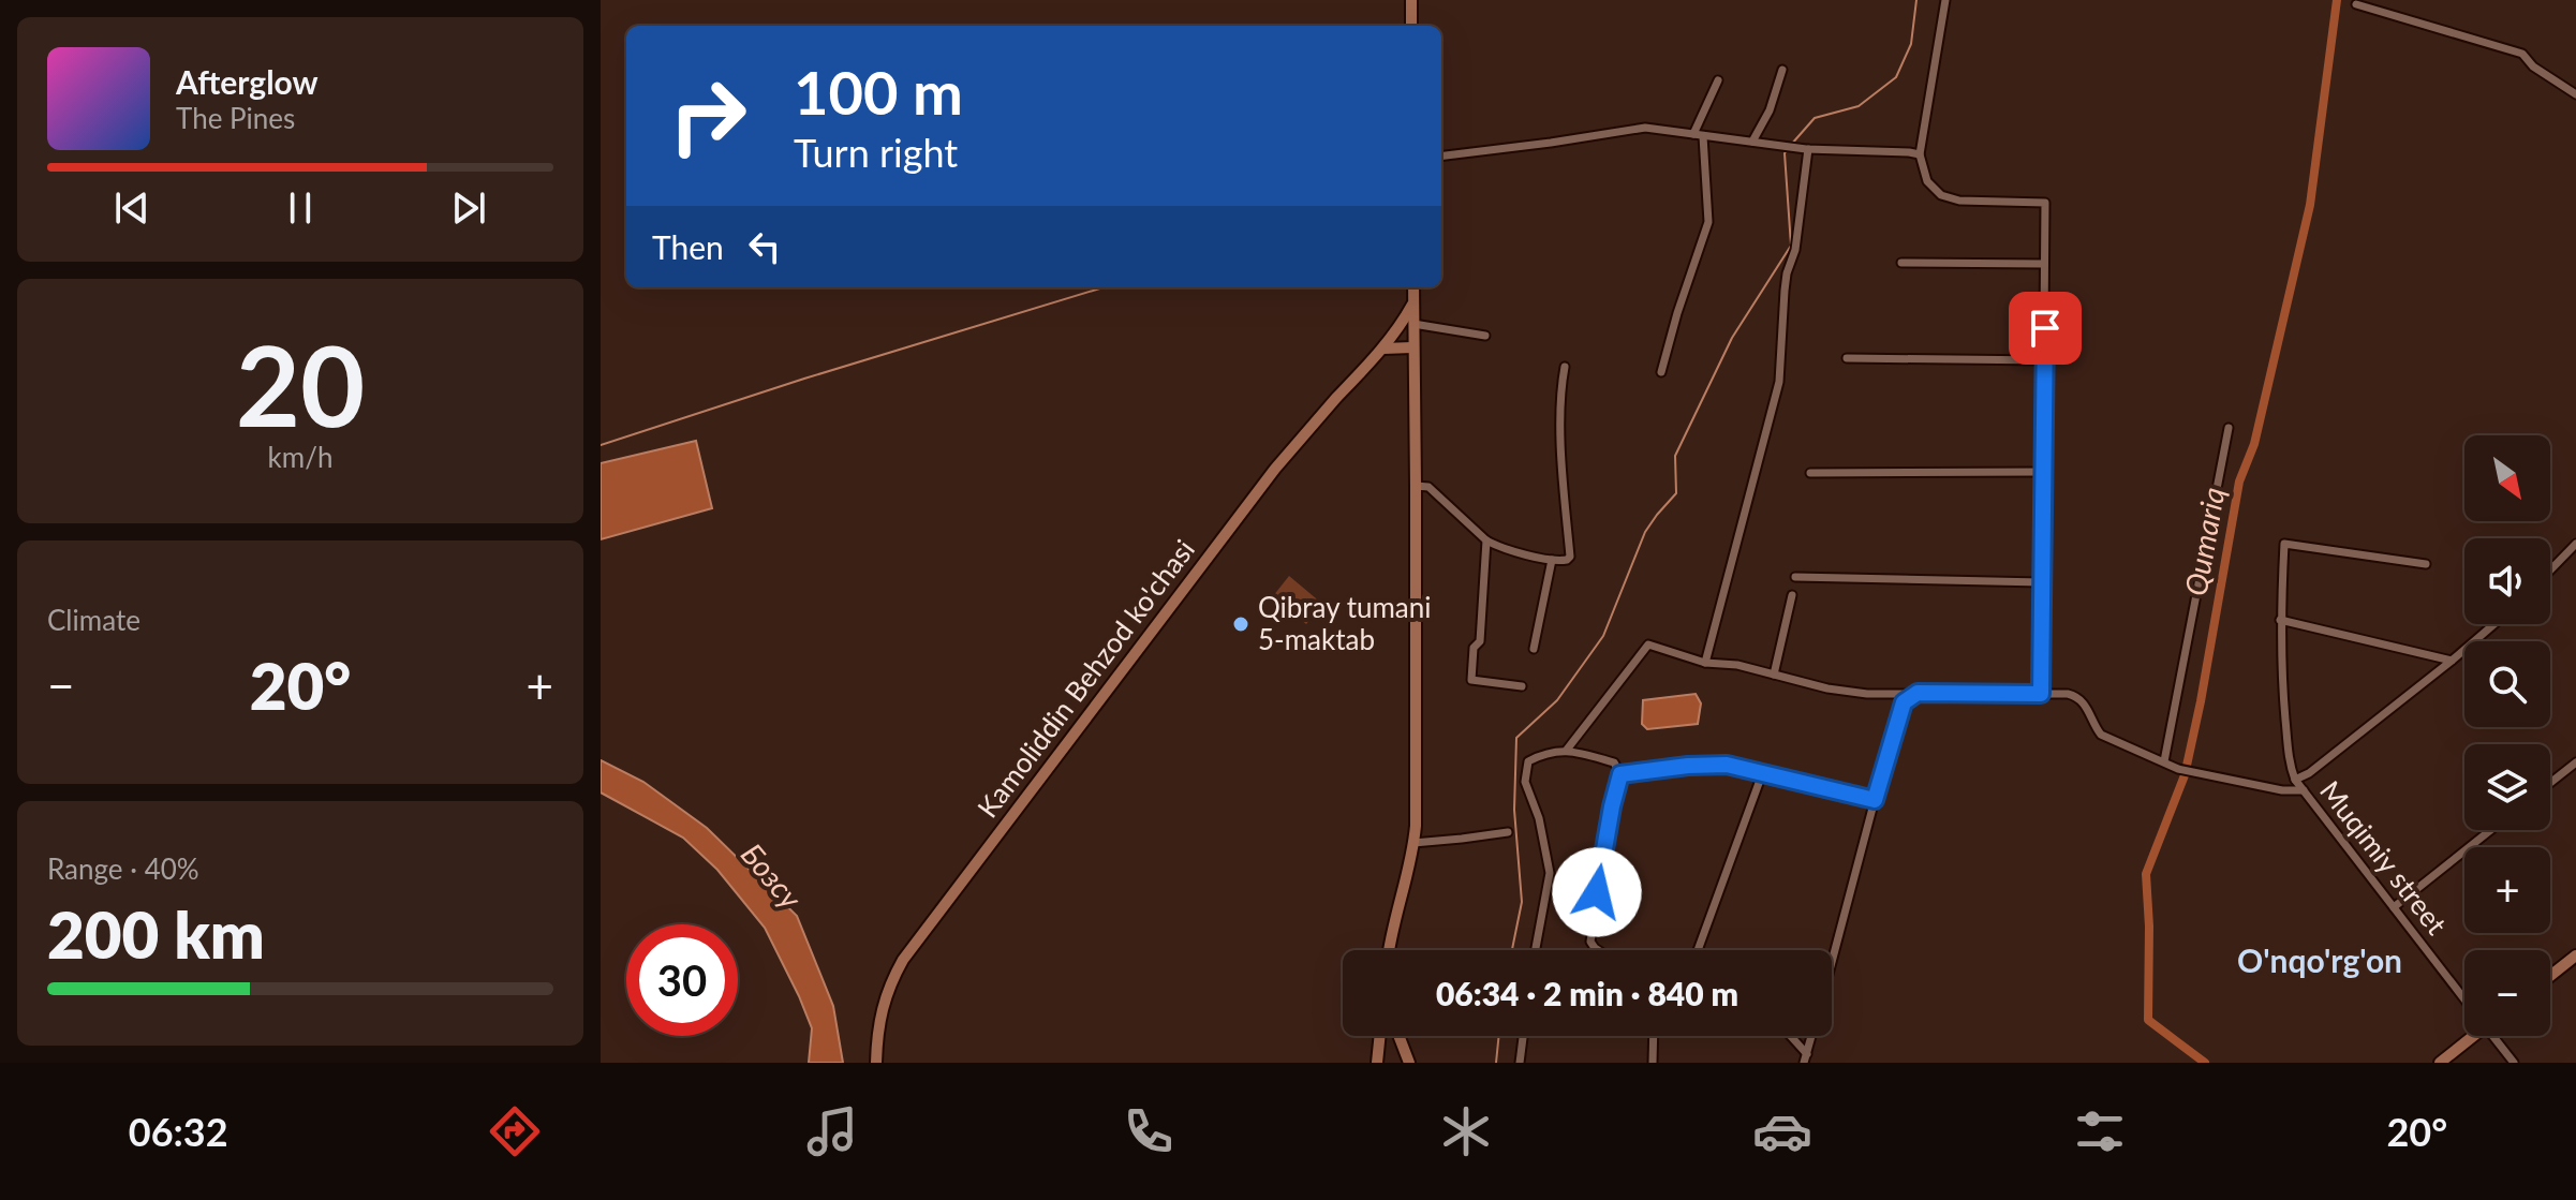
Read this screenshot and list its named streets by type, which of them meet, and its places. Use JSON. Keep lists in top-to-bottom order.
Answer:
{
  "streets": {
    "main road": ["Kamoliddin Behzod ko'chasi"],
    "street": ["Muqimiy street"]
  },
  "districts": ["O'nqo'rg'on"],
  "water": ["Qumariq", "Бозсу"],
  "places": ["Qibray tumani 5-maktab"],
  "north": "bottom right",
  "page": {
    "turn": ["100 m", "Turn right"],
    "song": ["Afterglow", "The Pines"],
    "then": "Then",
    "tile": [
      ["20", "km/h"],
      "Climate",
      ["Range · 40%", "200 km"]
    ],
    "map_buttons": ["+", "−"],
    "heat": ["−", "20°", "+"],
    "limit": "30",
    "trip": "06:34 · 2 min · 840 m",
    "tabs": ["06:32", "20°"]
  }
}
